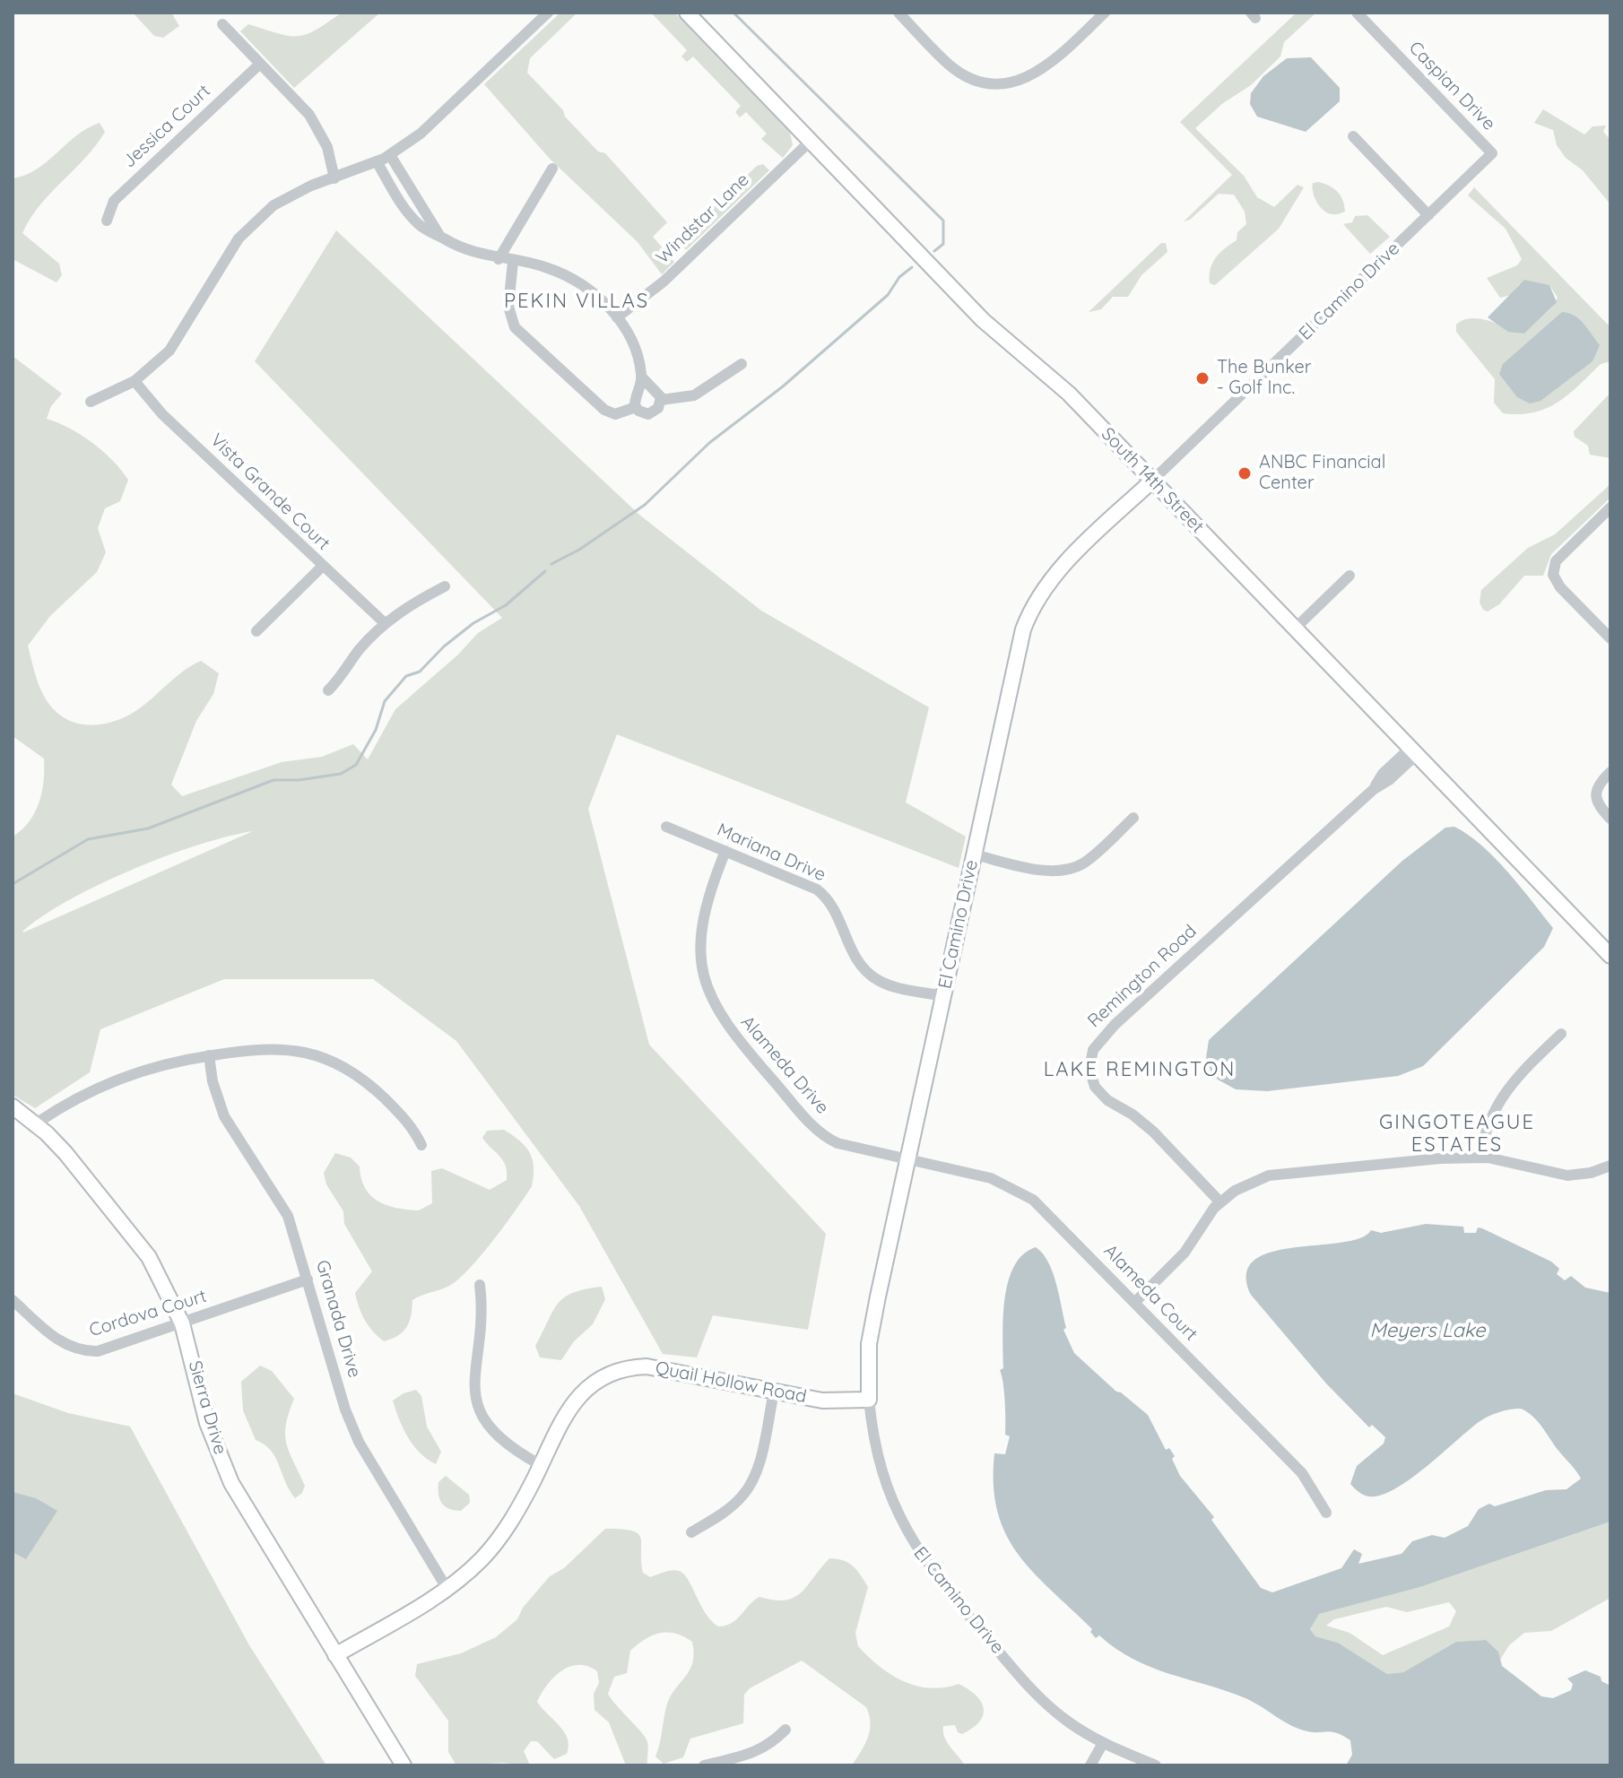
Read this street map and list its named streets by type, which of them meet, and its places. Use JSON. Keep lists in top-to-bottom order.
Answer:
{
  "streets": {
    "street": [
      "Caspian Drive",
      "Jessica Court",
      "Windstar Lane",
      "El Camino Drive",
      "South 14th Street",
      "Vista Grande Court",
      "Mariana Drive",
      "Remington Road",
      "Alameda Drive",
      "Alameda Court",
      "Cordova Court",
      "Granada Drive",
      "Quail Hollow Road",
      "Sierra Drive"
    ]
  },
  "crossings": [
    ["Caspian Drive", "El Camino Drive"],
    ["Windstar Lane", "South 14th Street"],
    ["El Camino Drive", "South 14th Street"],
    ["El Camino Drive", "Mariana Drive"],
    ["El Camino Drive", "Alameda Drive"],
    ["El Camino Drive", "Alameda Court"],
    ["El Camino Drive", "Quail Hollow Road"],
    ["South 14th Street", "Remington Road"],
    ["Mariana Drive", "Alameda Drive"],
    ["Alameda Drive", "Alameda Court"],
    ["Cordova Court", "Granada Drive"],
    ["Cordova Court", "Sierra Drive"],
    ["Granada Drive", "Quail Hollow Road"],
    ["Quail Hollow Road", "Sierra Drive"]
  ],
  "districts": ["PEKIN VILLAS", "LAKE REMINGTON", "GINGOTEAGUE ESTATES"],
  "water": ["Meyers Lake"],
  "places": ["The Bunker - Golf Inc.", "ANBC Financial Center"]
}
